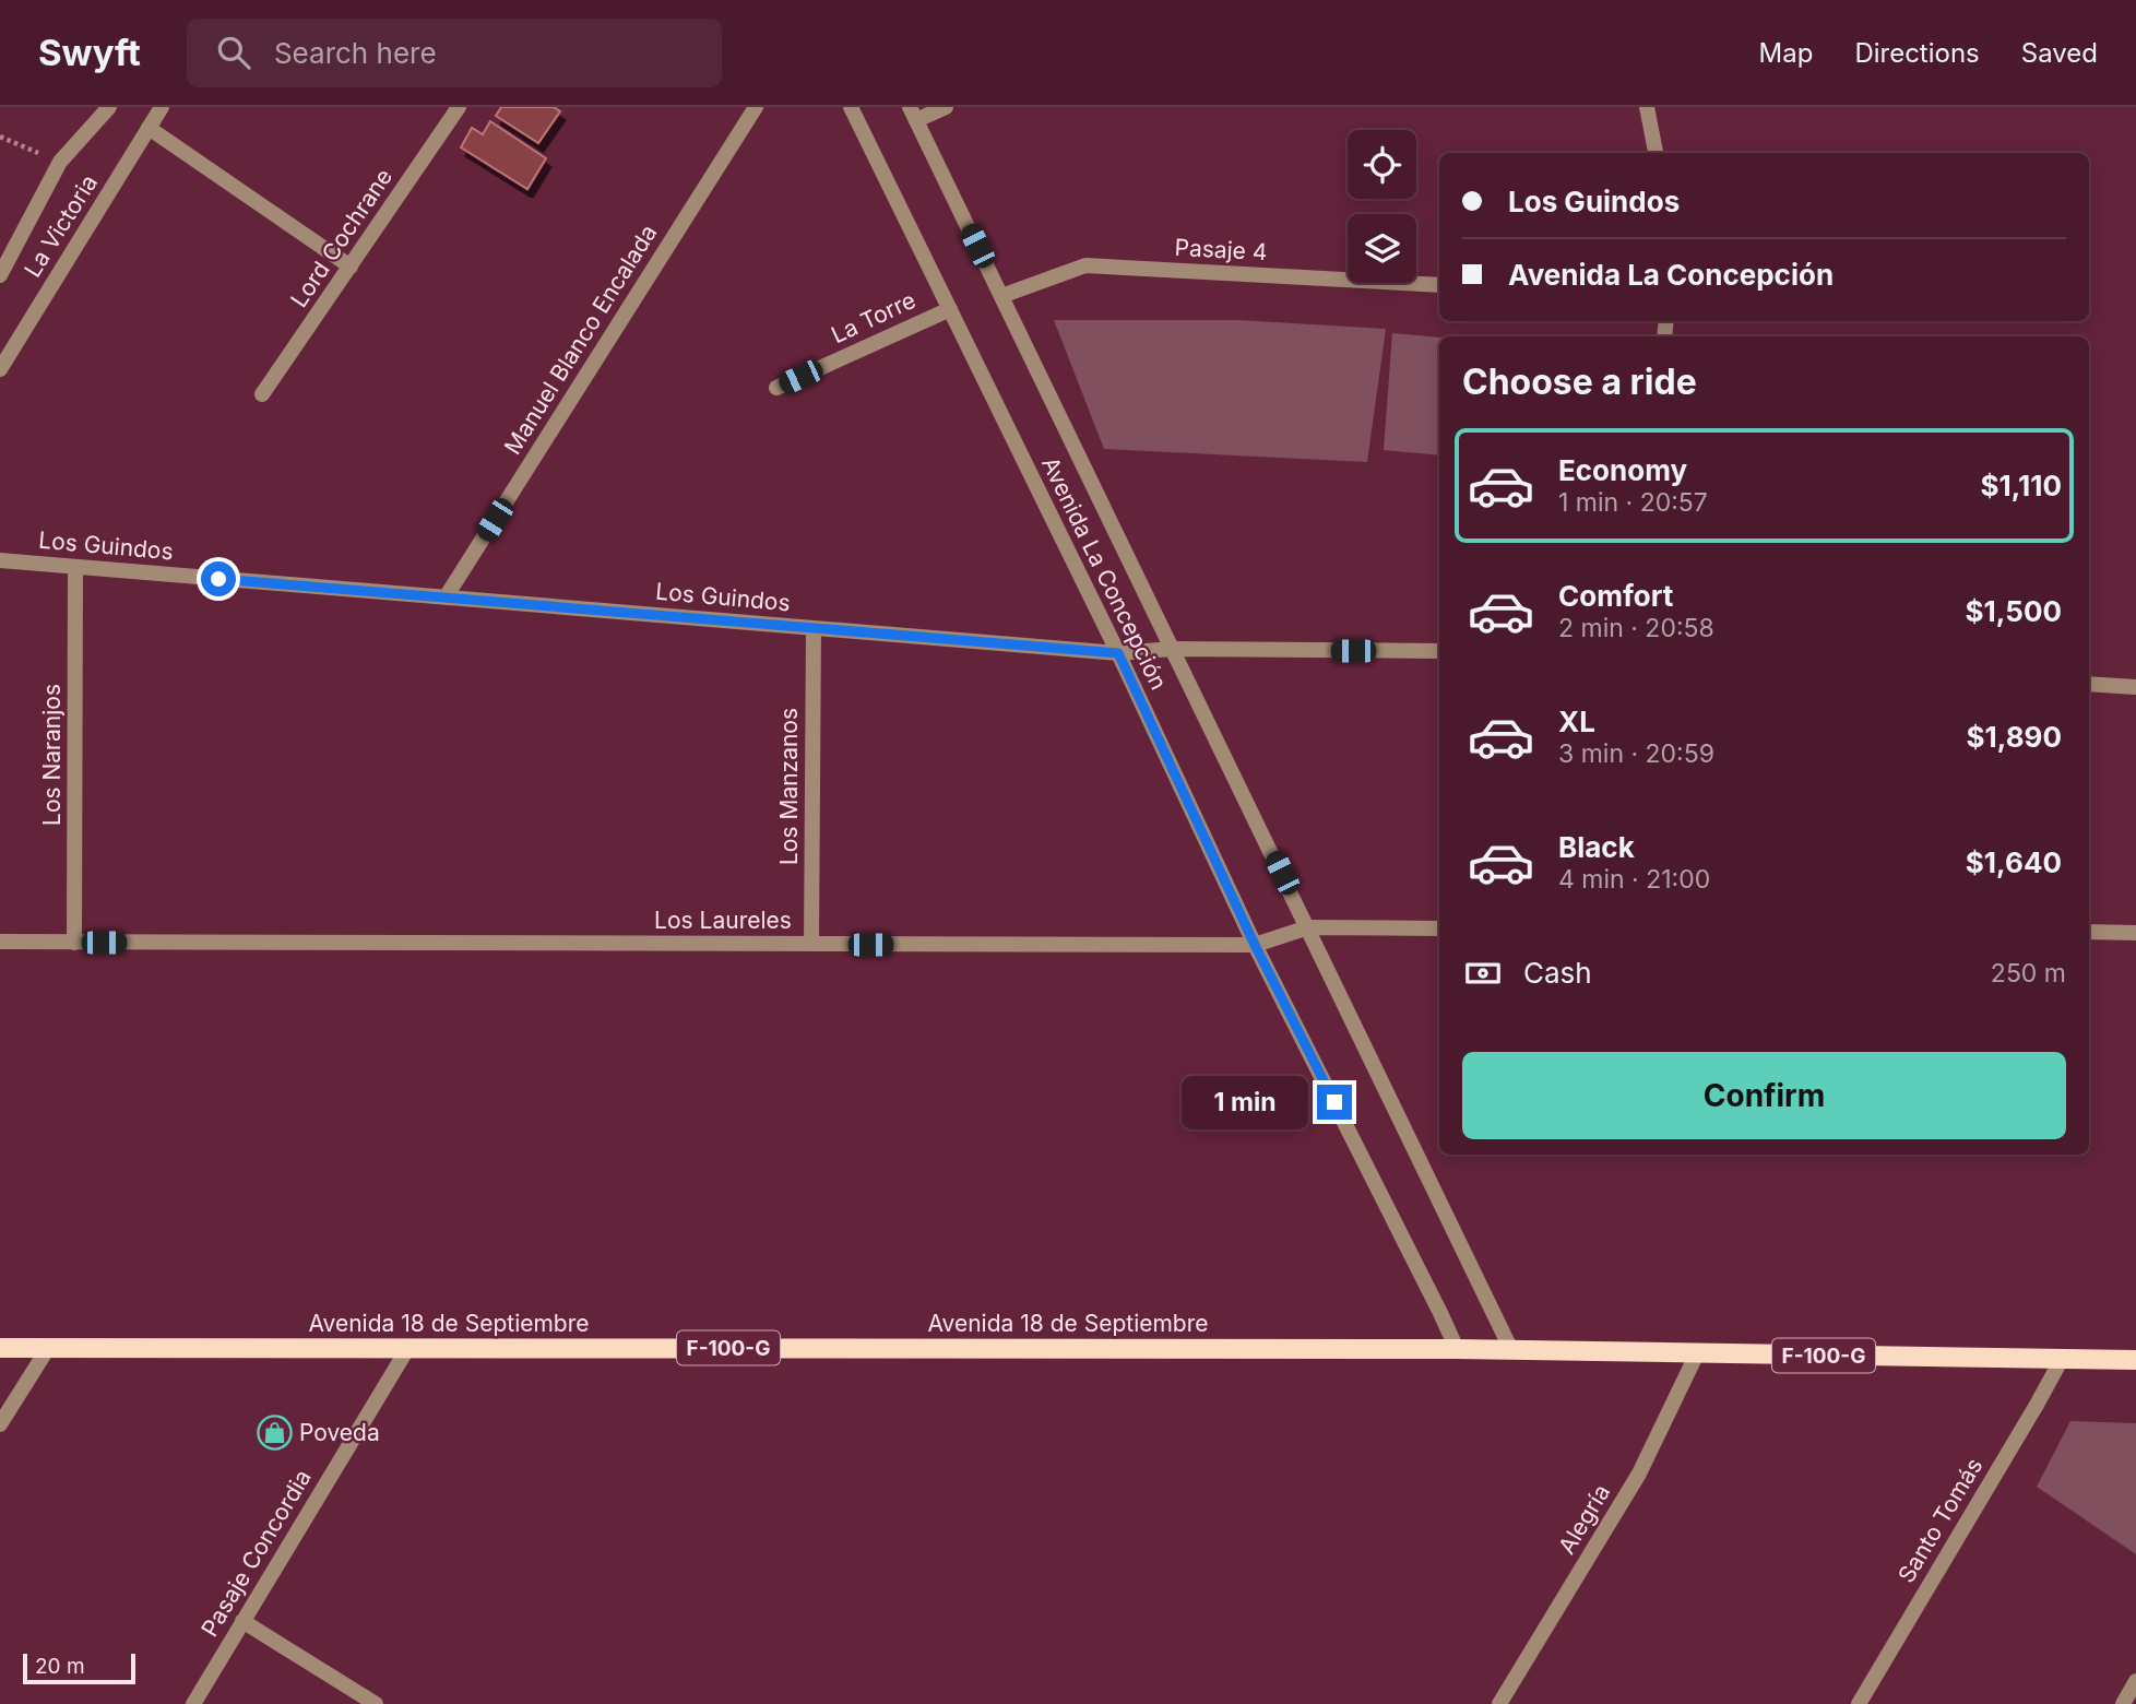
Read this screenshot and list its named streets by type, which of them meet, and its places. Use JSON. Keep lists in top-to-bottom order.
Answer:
{
  "streets": {
    "main road": ["Avenida 18 de Septiembre", "F-100-G"],
    "street": [
      "La Victoria",
      "Lord Cochrane",
      "Pasaje 4",
      "La Torre",
      "Manuel Blanco Encalada",
      "Los Guindos",
      "Avenida La Concepción",
      "Los Naranjos",
      "Los Manzanos",
      "Los Laureles",
      "Alegría",
      "Santo Tomás",
      "Pasaje Concordia"
    ]
  },
  "crossings": [
    ["Pasaje 4", "Avenida La Concepción"],
    ["La Torre", "Avenida La Concepción"],
    ["Manuel Blanco Encalada", "Los Guindos"],
    ["Los Guindos", "Avenida La Concepción"],
    ["Los Guindos", "Los Naranjos"],
    ["Los Guindos", "Los Manzanos"],
    ["Avenida La Concepción", "Los Laureles"],
    ["Avenida La Concepción", "Avenida 18 de Septiembre"],
    ["Los Naranjos", "Los Laureles"],
    ["Los Manzanos", "Los Laureles"],
    ["Avenida 18 de Septiembre", "Alegría"],
    ["Avenida 18 de Septiembre", "Santo Tomás"],
    ["Avenida 18 de Septiembre", "Pasaje Concordia"]
  ],
  "places": {
    "shop": ["Poveda"]
  },
  "scale_bar": "20 m",
  "page": {
    "header": "Swyft",
    "search": "Search here",
    "nav": ["Map", "Directions", "Saved"],
    "banner": ["Los Guindos", "Avenida La Concepción"],
    "heading": "Choose a ride",
    "list": [
      {
        "name": "Economy",
        "note": "1 min · 20:57",
        "value": "$1,110"
      },
      {
        "name": "Comfort",
        "note": "2 min · 20:58",
        "value": "$1,500"
      },
      {
        "name": "XL",
        "note": "3 min · 20:59",
        "value": "$1,890"
      },
      {
        "name": "Black",
        "note": "4 min · 21:00",
        "value": "$1,640"
      }
    ],
    "pay": ["Cash", "250 m"],
    "buttons": "Confirm",
    "bubble": "1 min",
    "scale": "20 m"
  }
}
